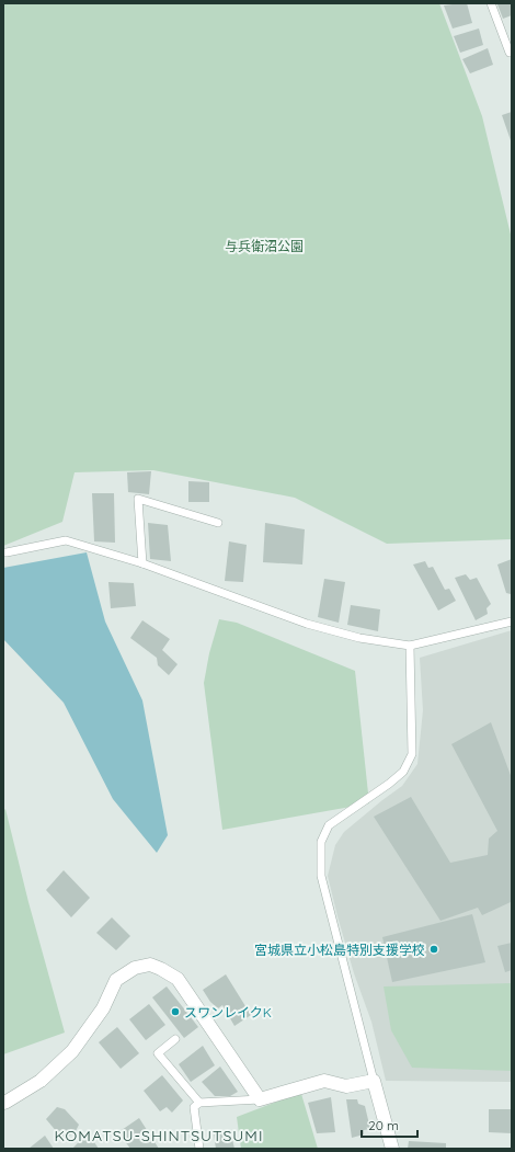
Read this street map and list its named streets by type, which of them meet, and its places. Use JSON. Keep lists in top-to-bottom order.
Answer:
{
  "districts": ["KOMATSU-SHINTSUTSUMI"],
  "parks": ["与兵衛沼公園"],
  "places": ["宮城県立小松島特別支援学校", "スワンレイクK"],
  "scale_bar": "20 m"
}
